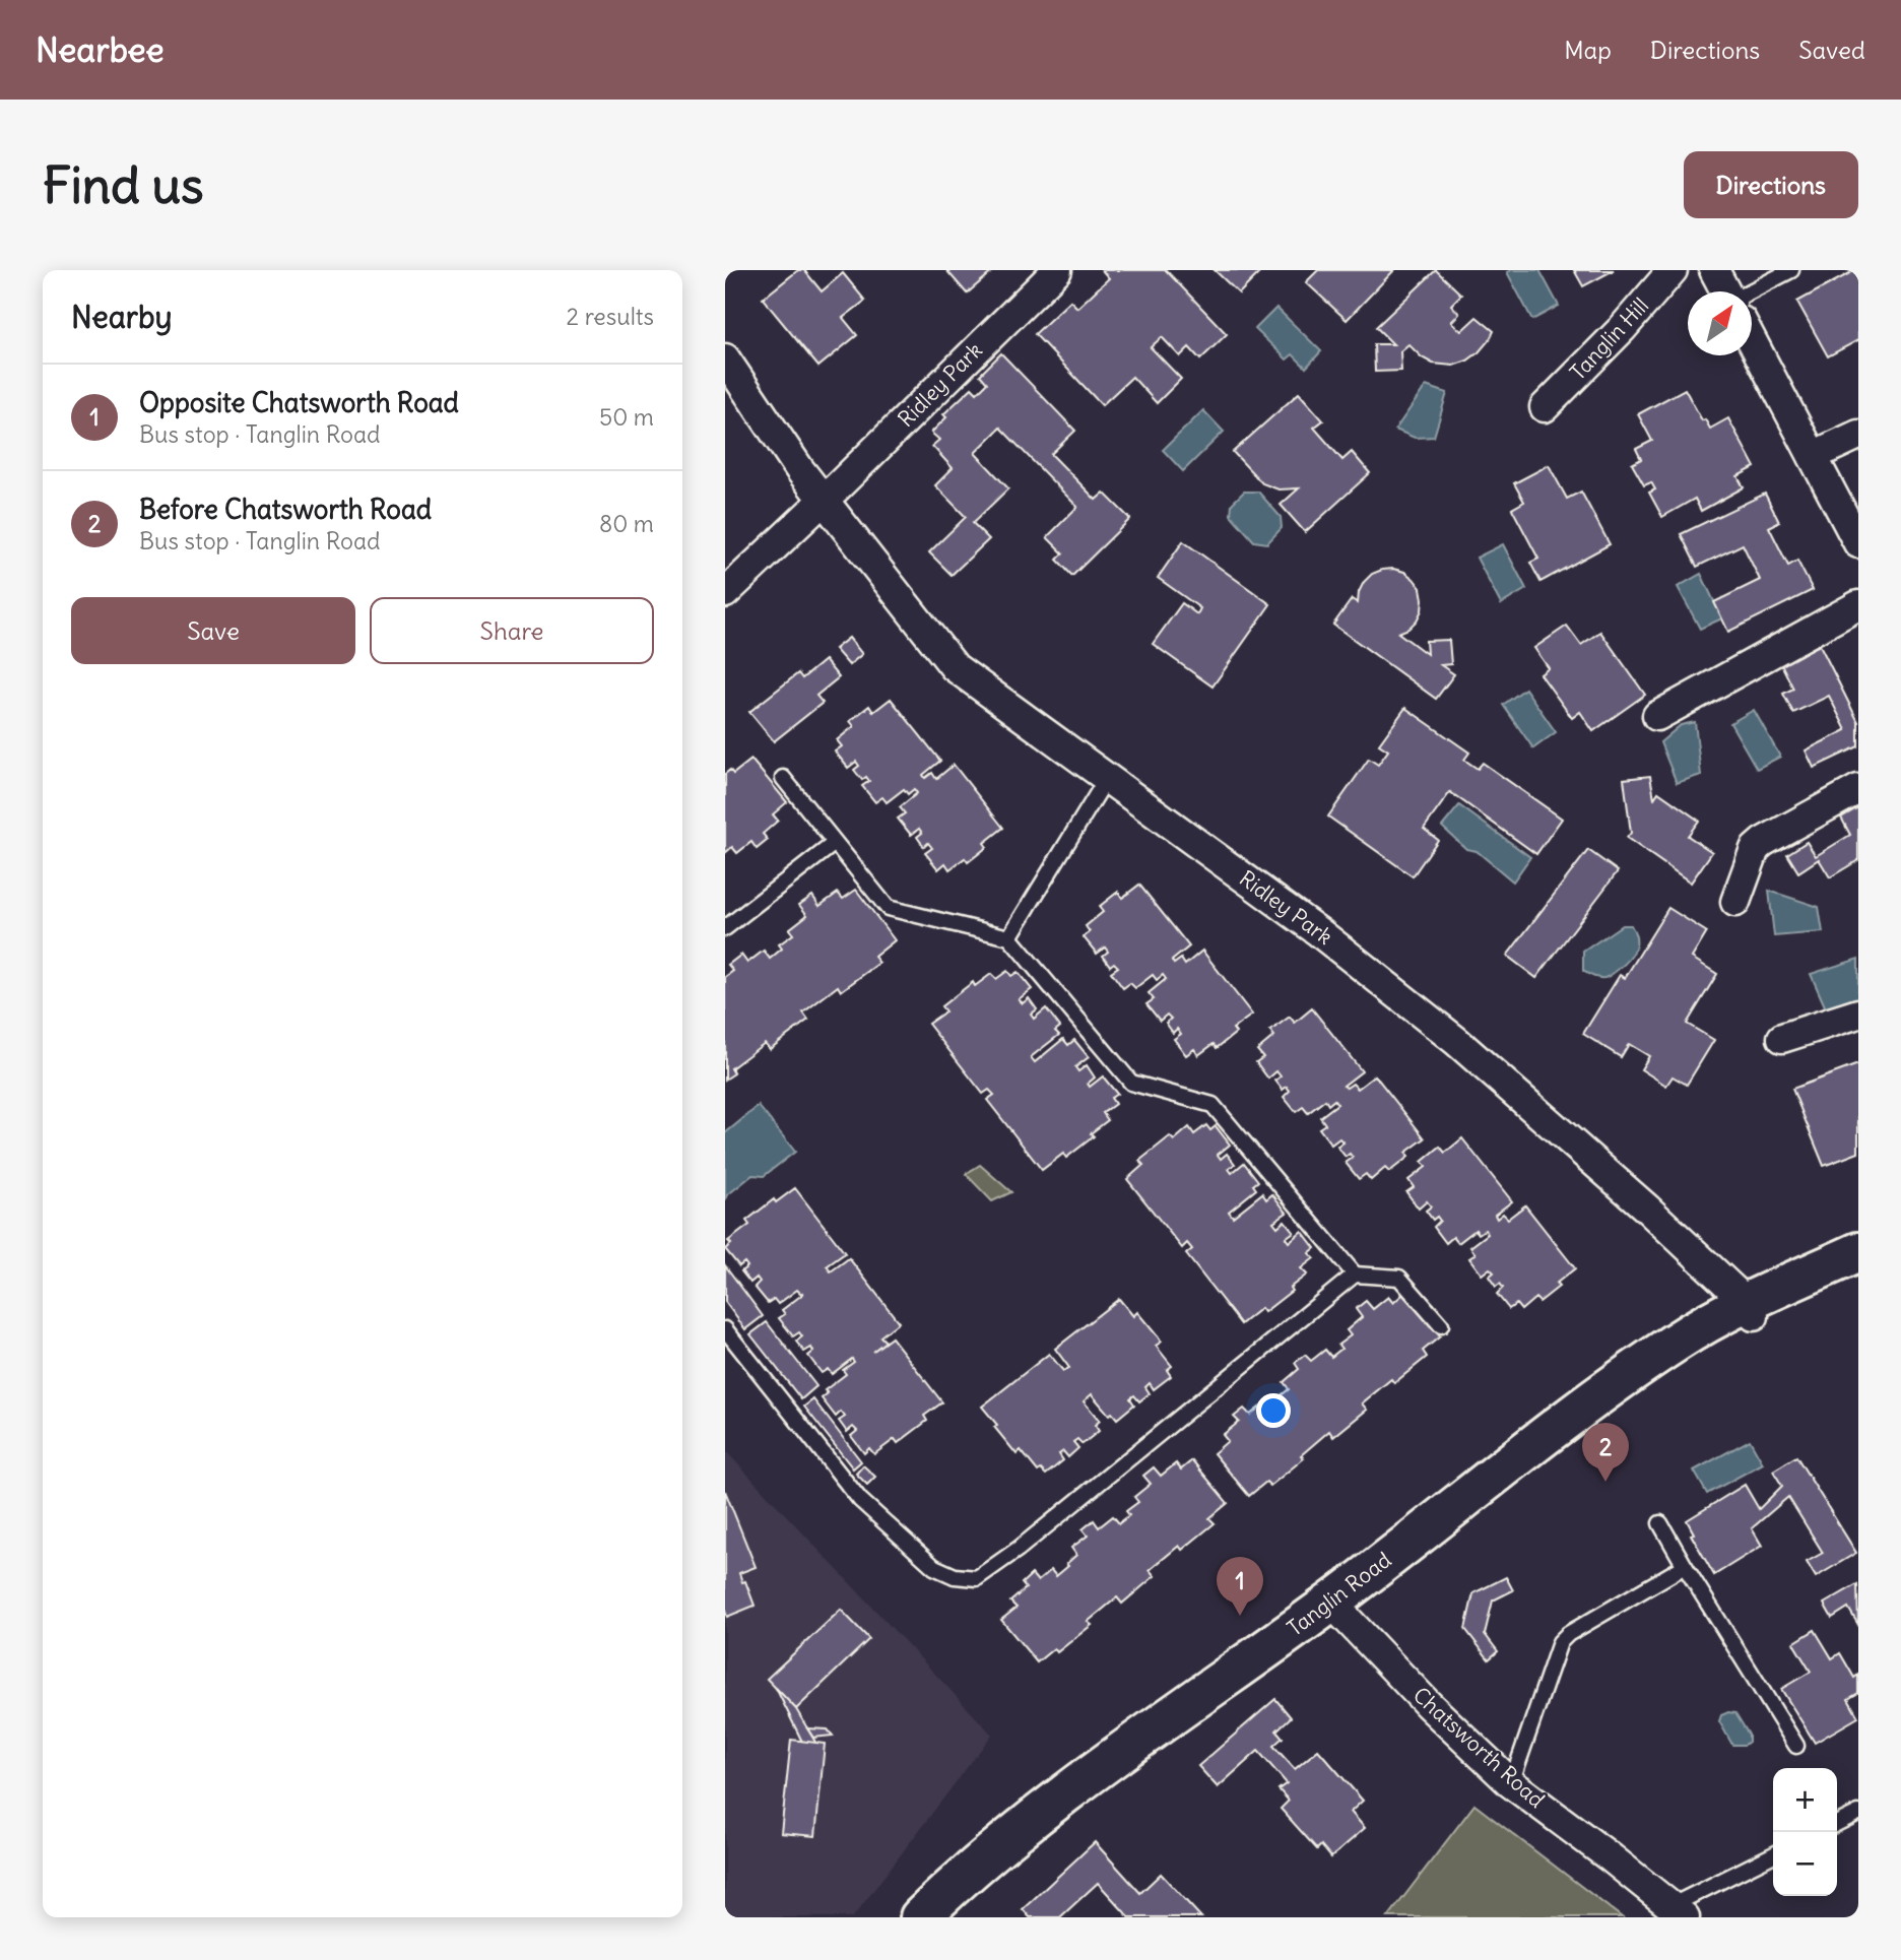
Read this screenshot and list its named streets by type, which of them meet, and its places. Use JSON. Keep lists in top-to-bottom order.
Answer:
{
  "streets": {
    "main road": ["Tanglin Road"],
    "street": ["Tanglin Hill", "Ridley Park", "Chatsworth Road"]
  },
  "crossings": [
    ["Ridley Park", "Tanglin Road"],
    ["Tanglin Road", "Chatsworth Road"]
  ],
  "north": "top right",
  "page": {
    "header": "Nearbee",
    "nav": ["Map", "Directions", "Saved"],
    "buttons": [
      "Directions",
      ["Save", "Share"]
    ],
    "title": "Find us",
    "heading": ["Nearby", "2 results"],
    "list": [
      {
        "mark": "1",
        "name": "Opposite Chatsworth Road",
        "note": "Bus stop · Tanglin Road",
        "value": "50 m"
      },
      {
        "mark": "2",
        "name": "Before Chatsworth Road",
        "note": "Bus stop · Tanglin Road",
        "value": "80 m"
      }
    ],
    "pins": ["2", "1"],
    "map_buttons": ["+", "−"]
  }
}
